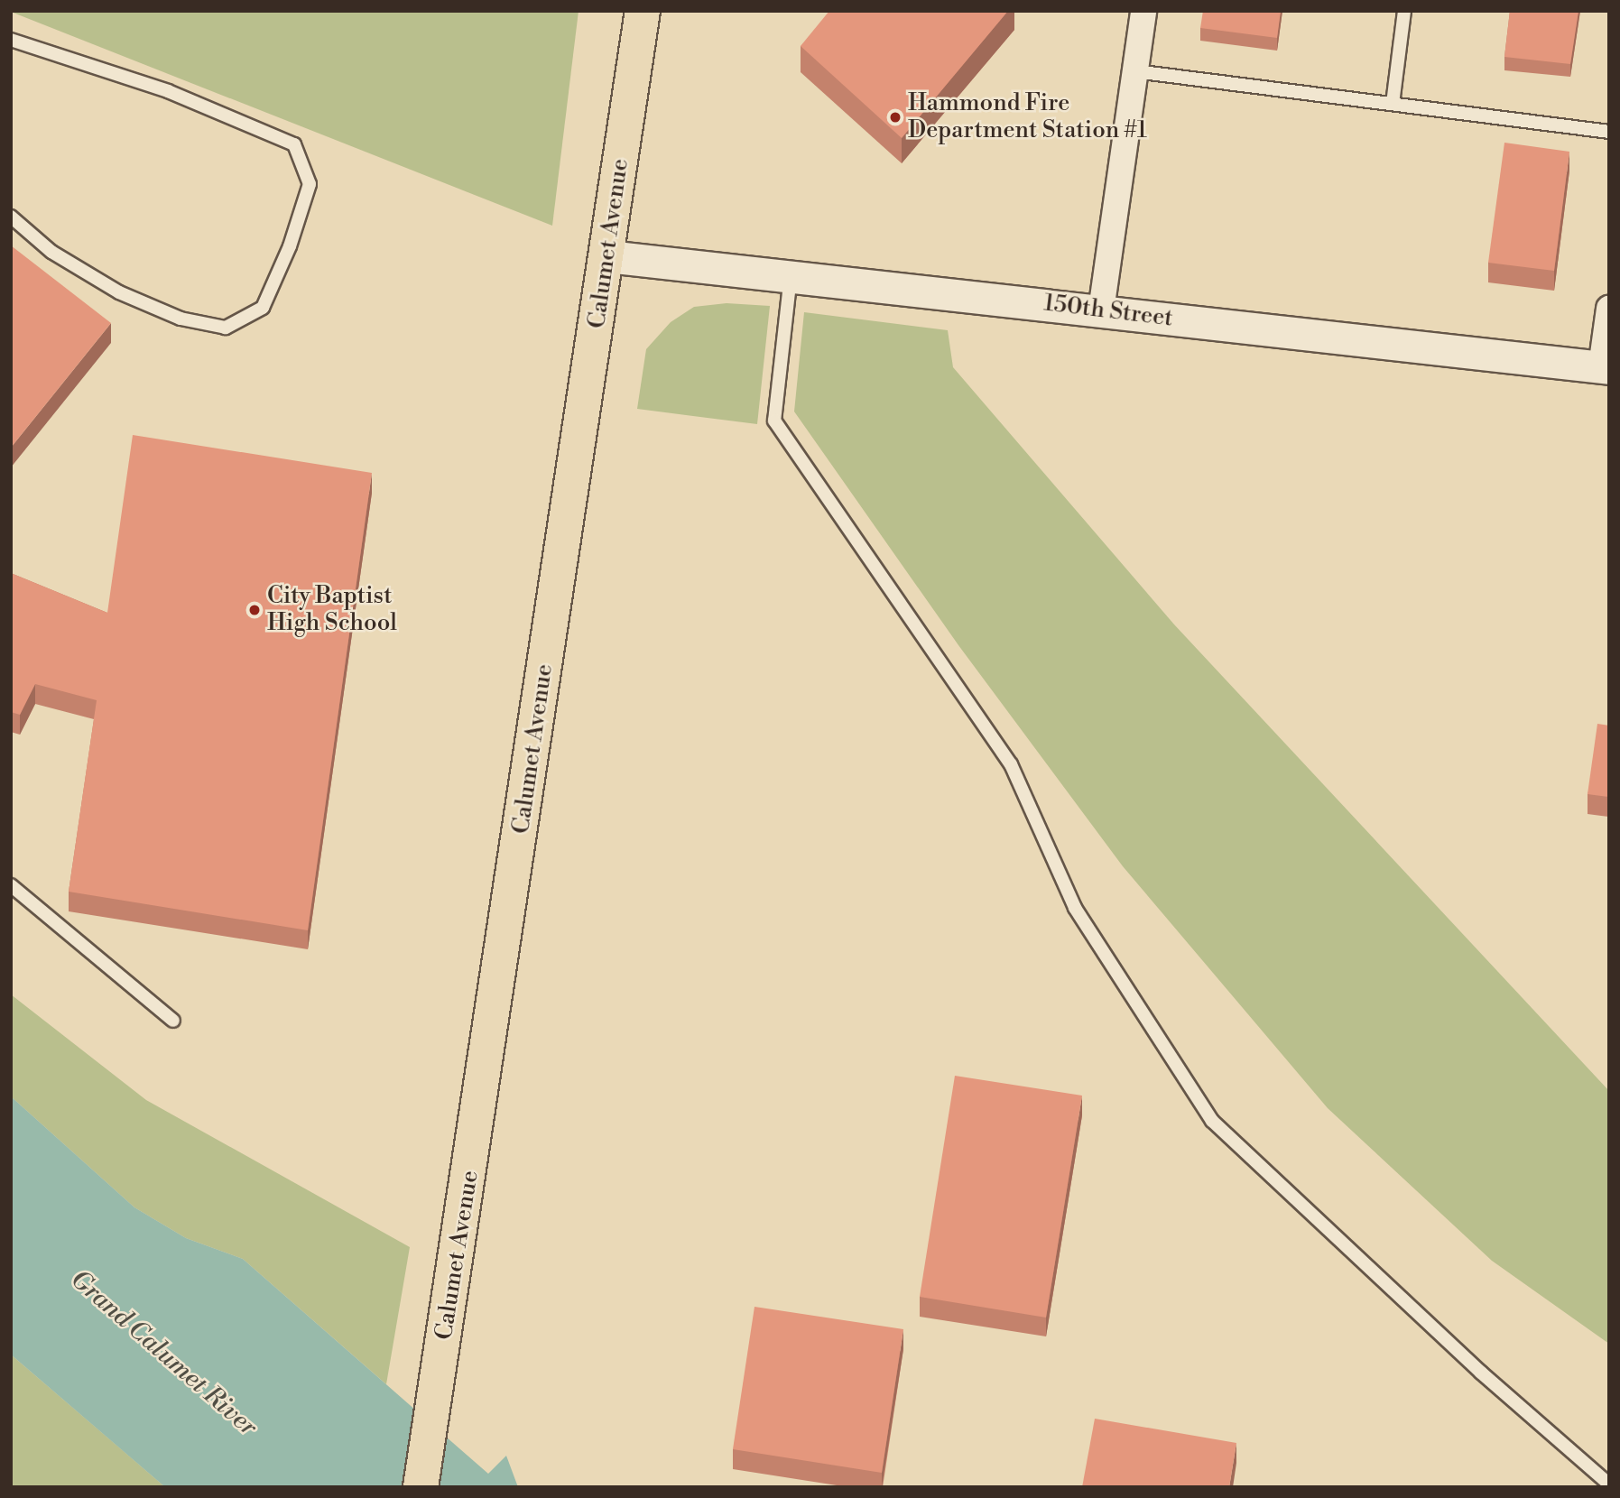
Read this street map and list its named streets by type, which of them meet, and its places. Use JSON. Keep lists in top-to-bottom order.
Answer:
{
  "streets": {
    "main road": ["Calumet Avenue"],
    "street": ["150th Street"]
  },
  "crossings": [
    ["Calumet Avenue", "150th Street"]
  ],
  "water": ["Grand Calumet River"],
  "places": ["Hammond Fire Department Station #1", "City Baptist High School"]
}
